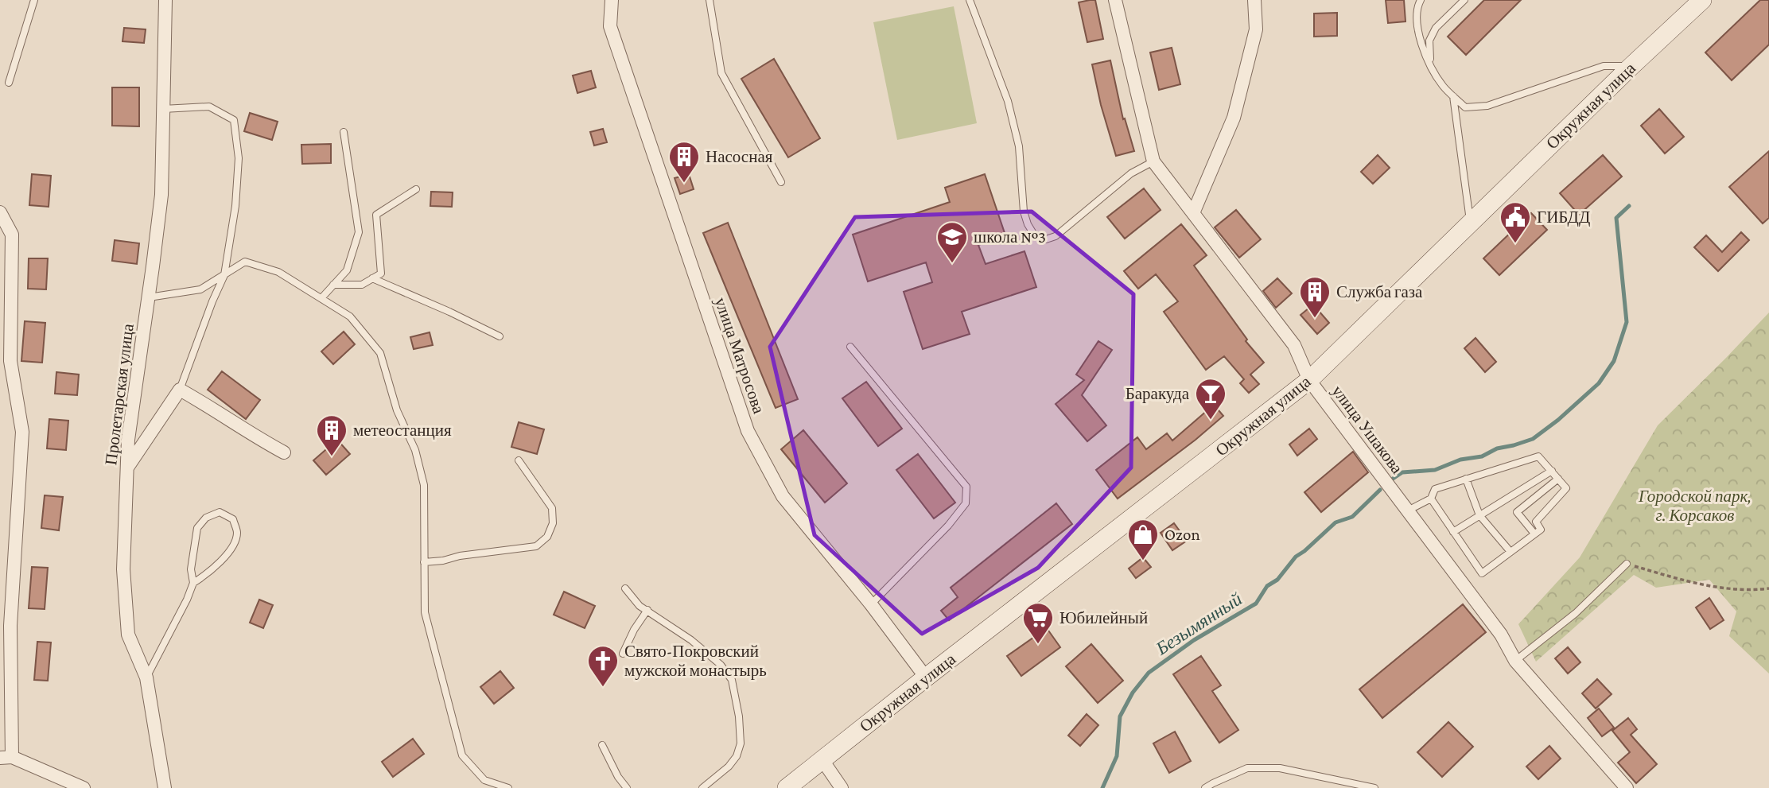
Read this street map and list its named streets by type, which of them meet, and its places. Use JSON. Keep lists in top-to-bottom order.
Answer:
{
  "streets": {
    "main road": ["Окружная улица"],
    "street": ["улица Матросова", "Пролетарская улица", "улица Ушакова"]
  },
  "crossings": [
    ["Окружная улица", "улица Матросова"],
    ["Окружная улица", "улица Ушакова"]
  ],
  "water": ["Безымянный"],
  "parks": ["Городской парк, г. Корсаков"],
  "places": {
    "building": ["Насосная", "Служба газа", "метеостанция"],
    "public building": ["ГИБДД"],
    "school or university": ["школа №3"],
    "bar": ["Баракуда"],
    "shop": ["Ozon"],
    "supermarket": ["Юбилейный"],
    "church": ["Свято-Покровский мужской монастырь"]
  }
}
